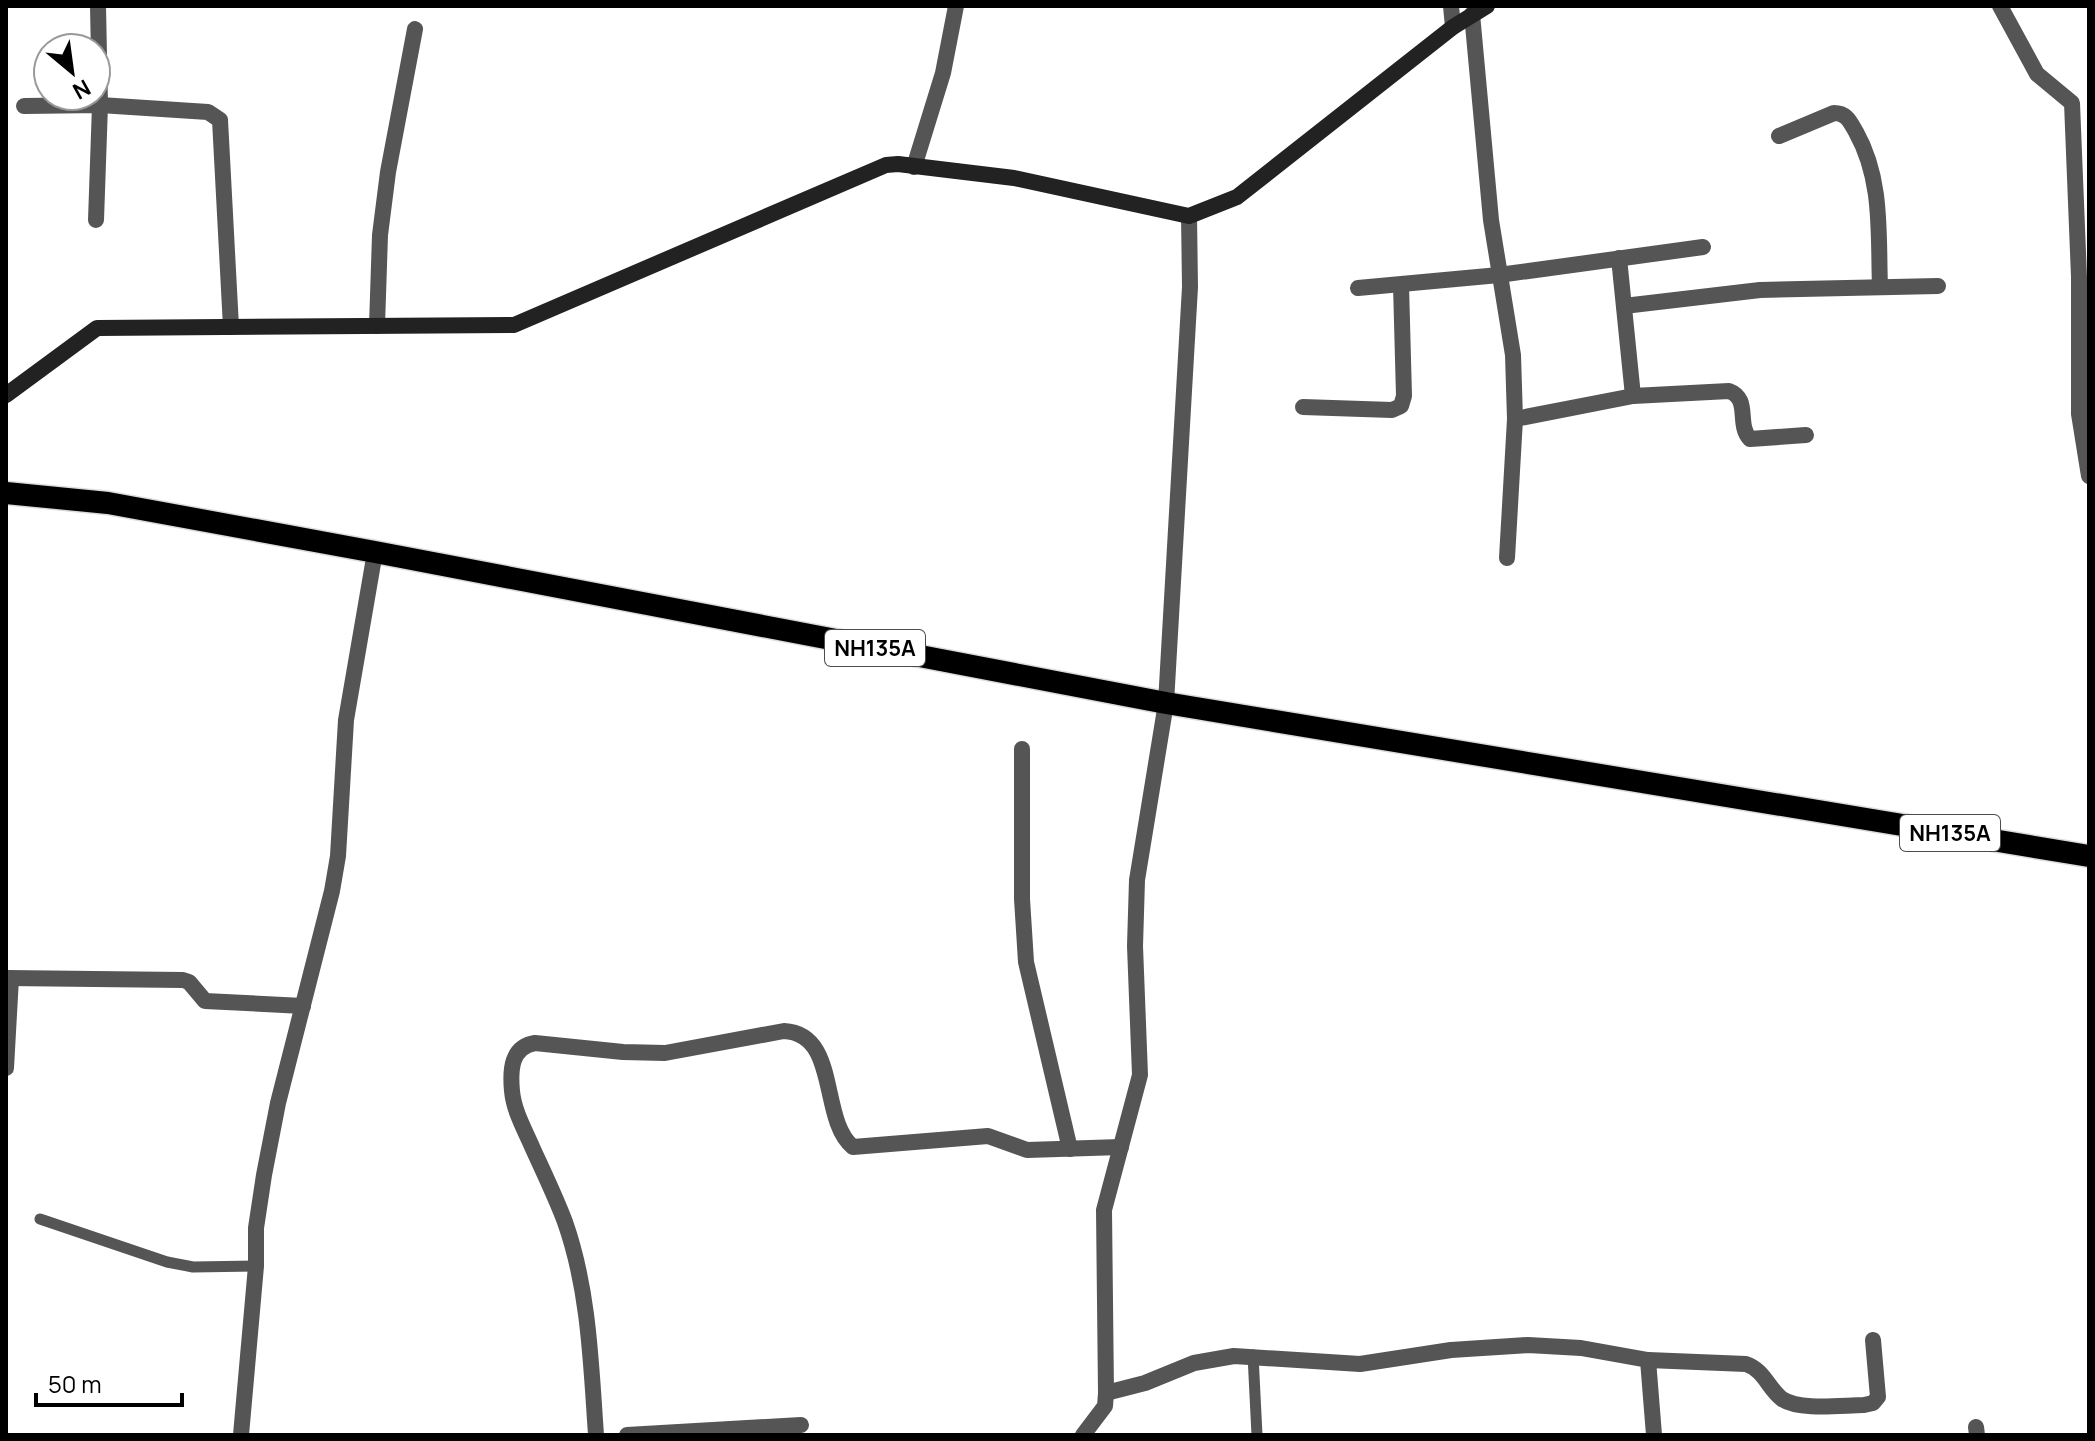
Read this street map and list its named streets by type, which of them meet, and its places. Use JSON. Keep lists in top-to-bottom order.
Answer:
{
  "streets": {
    "highway": ["NH135A"]
  },
  "scale_bar": "50 m",
  "north": "bottom right"
}
